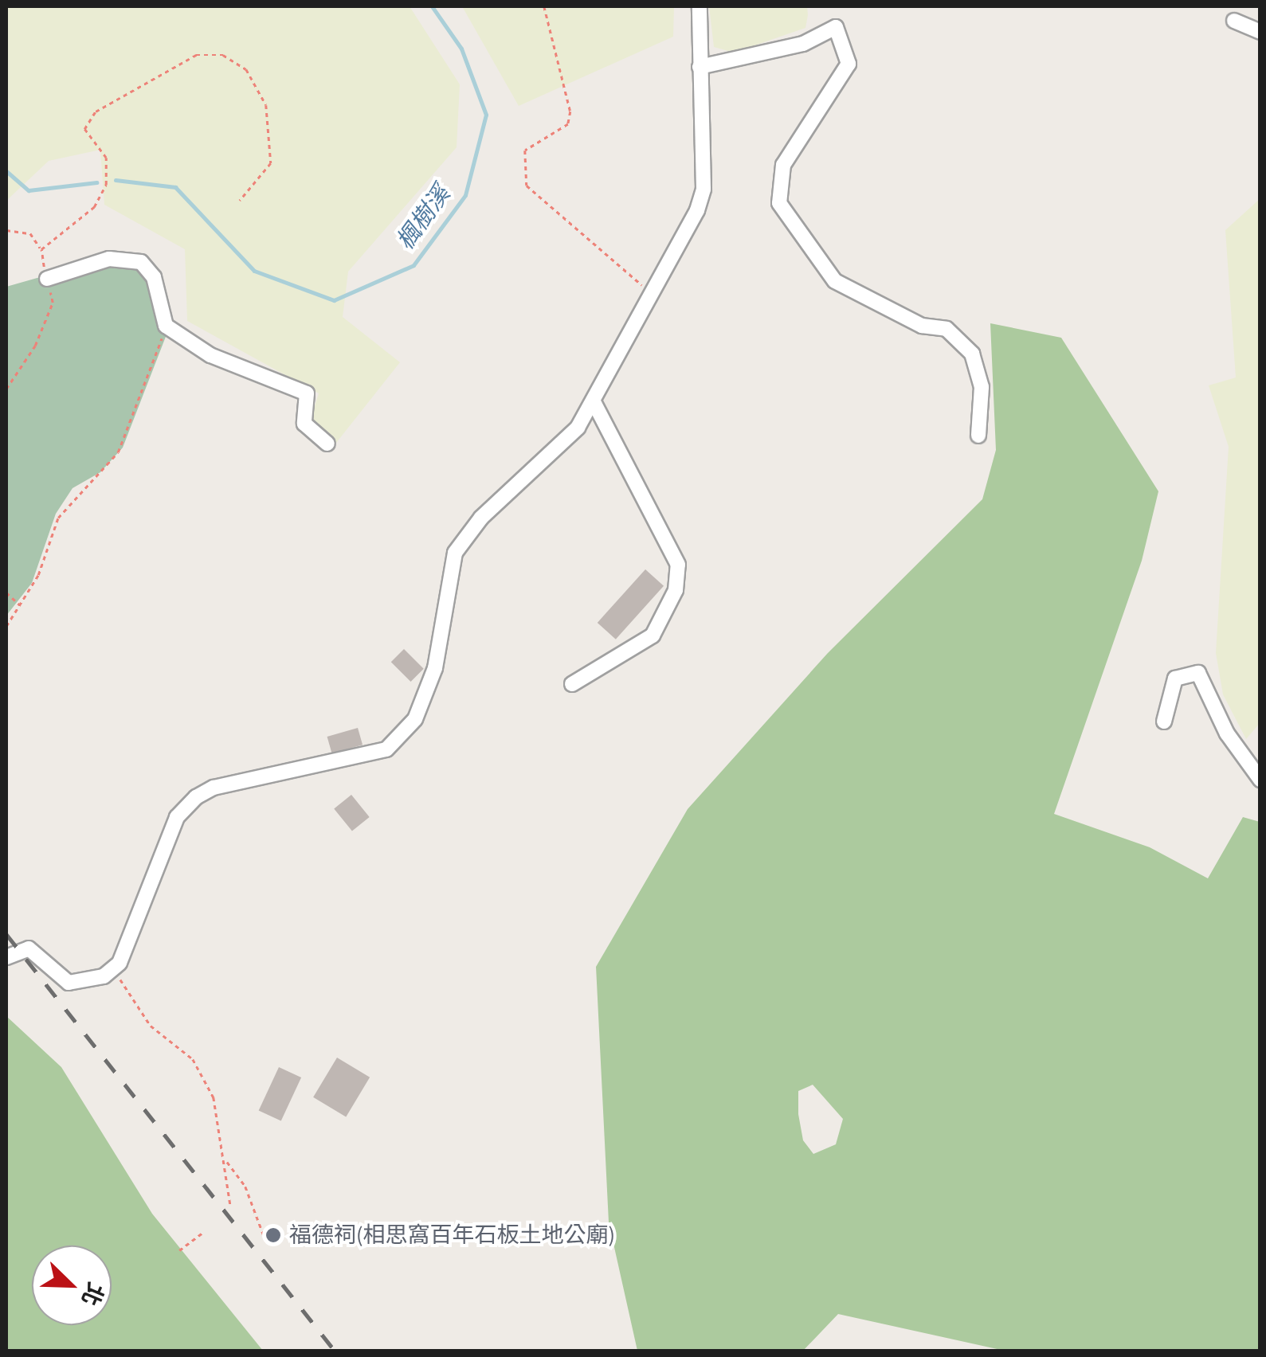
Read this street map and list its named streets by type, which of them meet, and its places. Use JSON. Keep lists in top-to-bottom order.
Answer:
{
  "water": ["楓樹溪"],
  "places": ["福德祠(相思窩百年石板土地公廟)"],
  "north": "bottom right"
}
